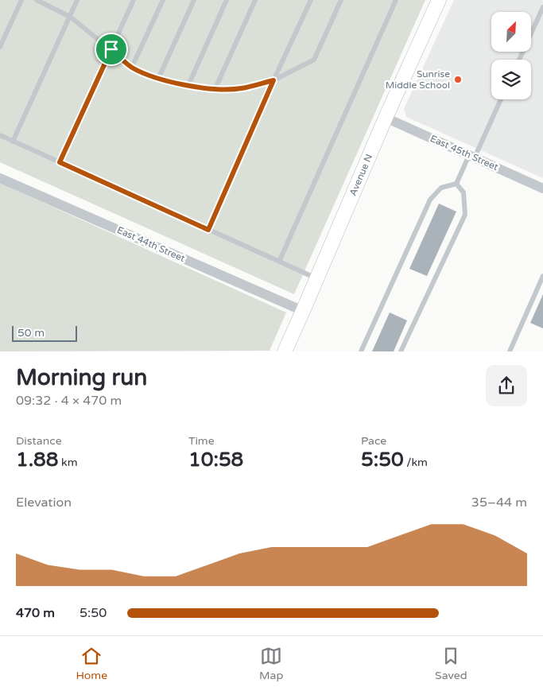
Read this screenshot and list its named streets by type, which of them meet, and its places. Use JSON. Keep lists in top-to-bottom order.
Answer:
{
  "streets": {
    "main road": ["Avenue N"],
    "street": ["East 45th Street", "East 44th Street"]
  },
  "crossings": [
    ["East 45th Street", "Avenue N"],
    ["Avenue N", "East 44th Street"]
  ],
  "places": ["Sunrise Middle School"],
  "scale_bar": "50 m",
  "north": "top right",
  "page": {
    "scale": "50 m",
    "heading": ["Morning run", "09:32 · 4 × 470 m"],
    "stats": [
      ["Distance", "1.88 km"],
      ["Time", "10:58"],
      ["Pace", "5:50 /km"]
    ],
    "chart": ["Elevation", "35–44 m"],
    "list": [
      {
        "name": "470 m",
        "note": "5:50"
      }
    ],
    "tabs": ["Home", "Map", "Saved"]
  }
}
